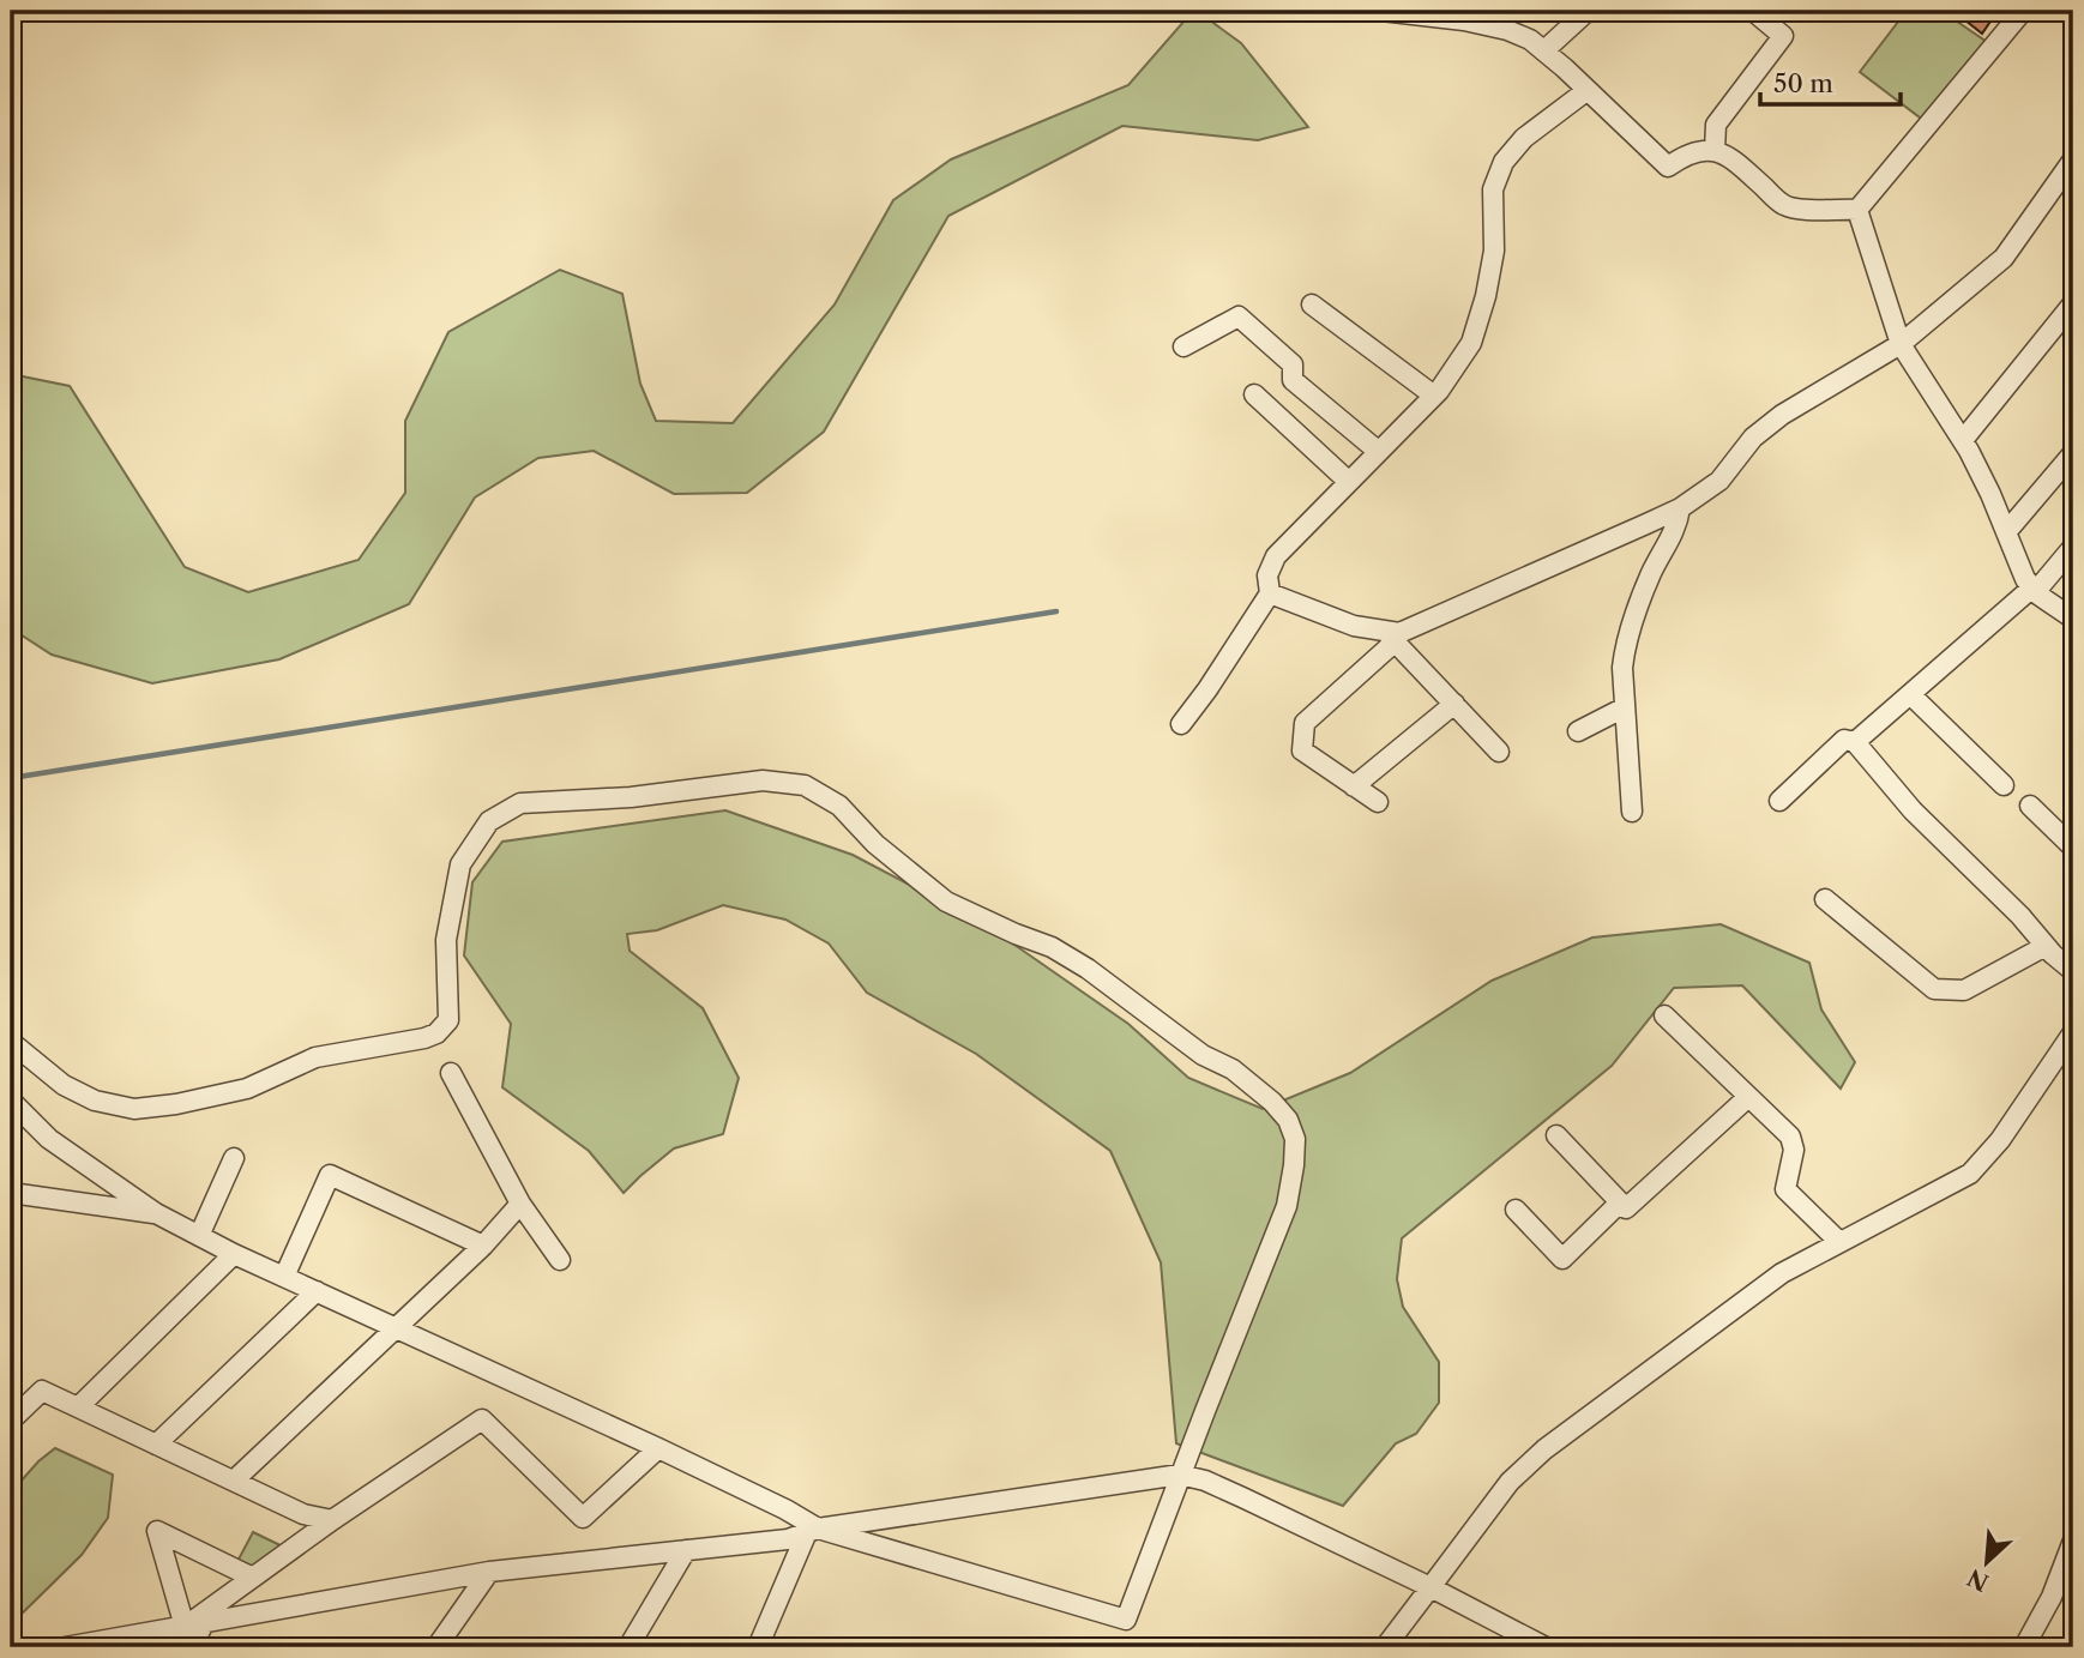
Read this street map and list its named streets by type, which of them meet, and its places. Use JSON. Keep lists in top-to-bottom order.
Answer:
{
  "scale_bar": "50 m",
  "north": "bottom left"
}
